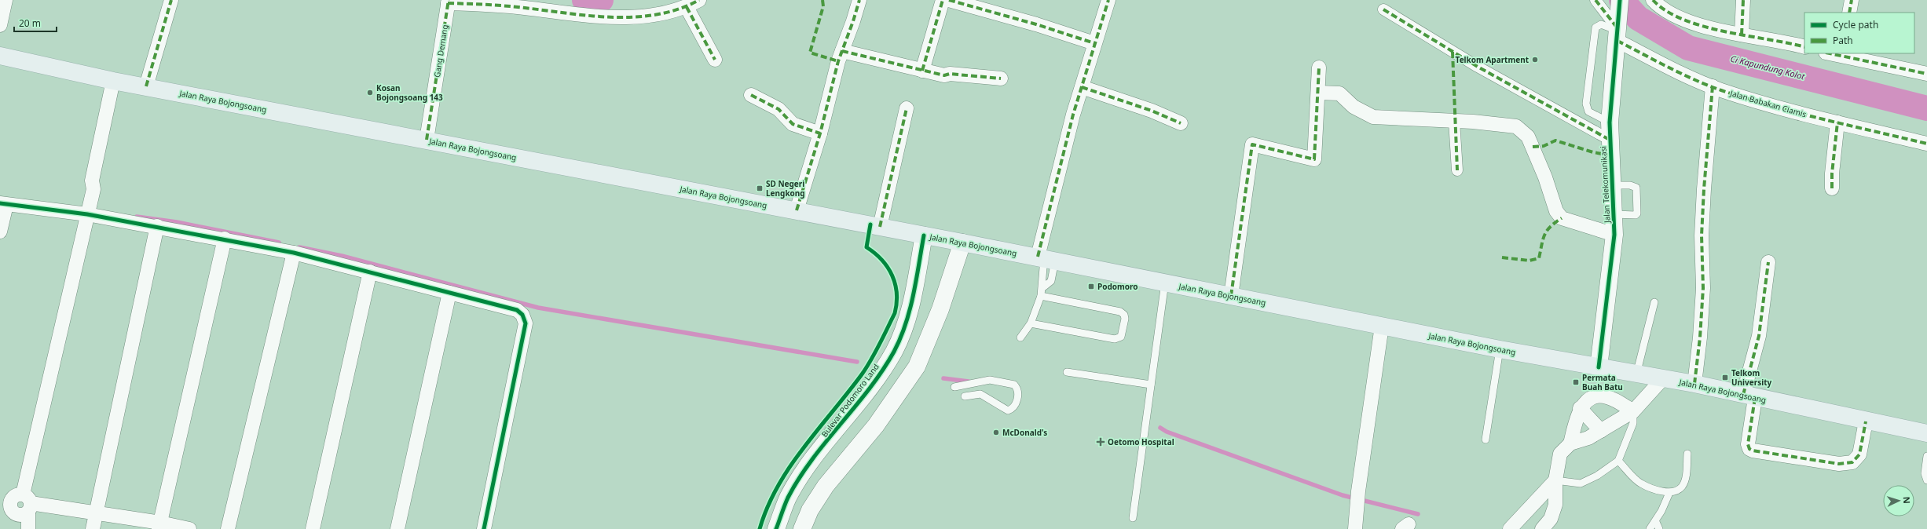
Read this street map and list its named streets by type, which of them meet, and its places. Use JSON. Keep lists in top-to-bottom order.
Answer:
{
  "streets": {
    "main road": ["Jalan Raya Bojongsoang"],
    "street": [
      "Gang Demang",
      "Jalan Babakan Ciamis",
      "Jalan Telekomunikasi",
      "Bulevar Podomoro Land"
    ]
  },
  "crossings": [
    ["Gang Demang", "Jalan Raya Bojongsoang"],
    ["Jalan Raya Bojongsoang", "Jalan Telekomunikasi"],
    ["Jalan Raya Bojongsoang", "Bulevar Podomoro Land"],
    ["Jalan Babakan Ciamis", "Jalan Telekomunikasi"]
  ],
  "water": ["Ci Kapundung Kolot"],
  "places": {
    "other": ["Telkom Apartment", "Kosan Bojongsoang 143", "McDonald's"],
    "transit": [
      "SD Negeri Lengkong",
      "Podomoro",
      "Telkom University",
      "Permata Buah Batu"
    ],
    "health": ["Oetomo Hospital"]
  },
  "legend": ["Cycle path", "Path"],
  "scale_bar": "20 m",
  "north": "right"
}
